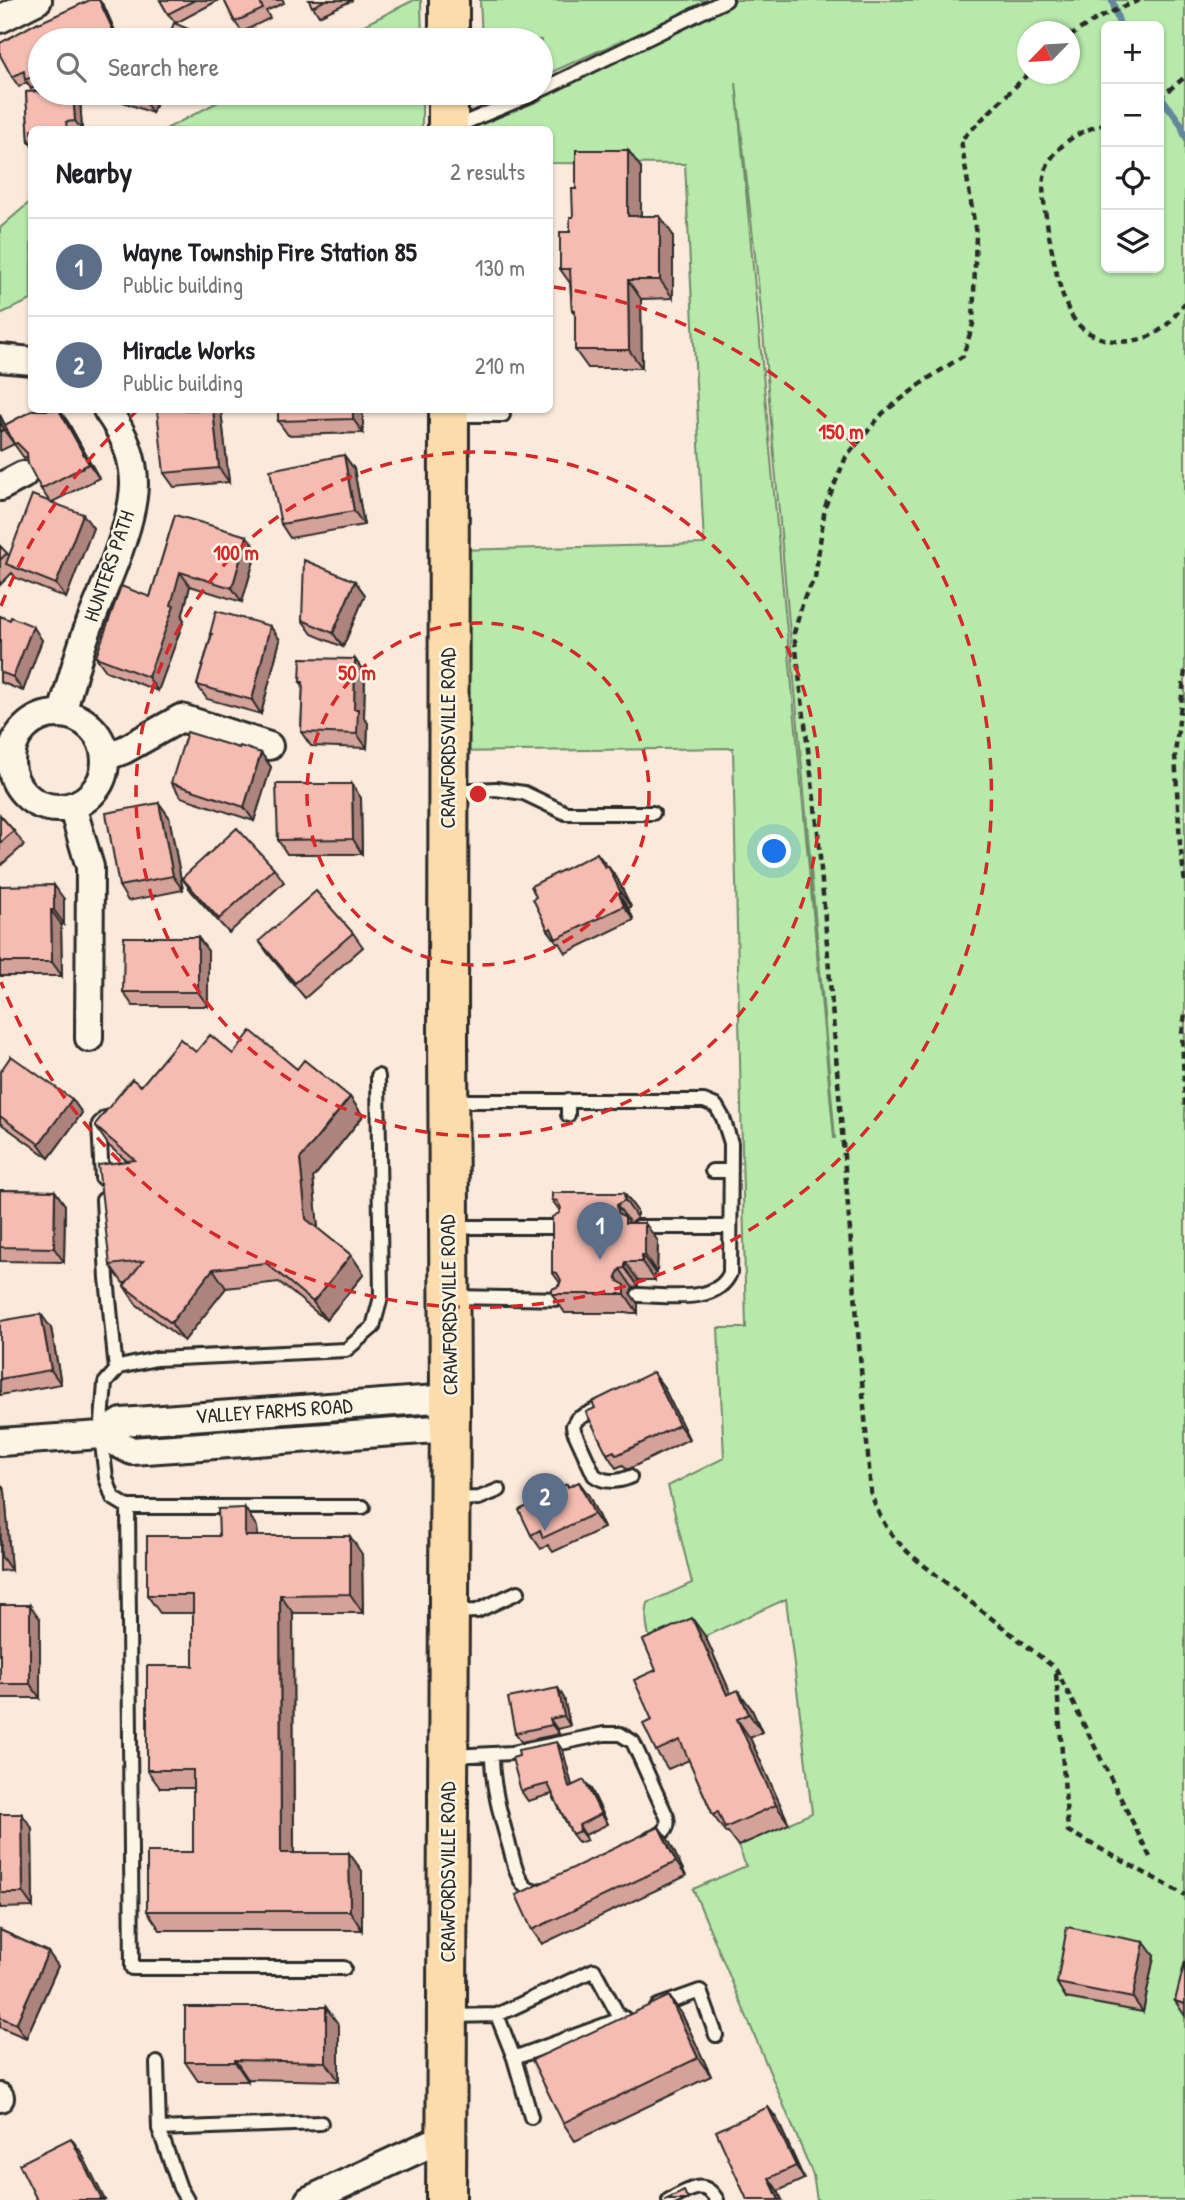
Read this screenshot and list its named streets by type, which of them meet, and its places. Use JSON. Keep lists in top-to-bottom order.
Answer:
{
  "streets": {
    "main road": ["CRAWFORDSVILLE ROAD"],
    "street": ["HUNTERS PATH", "VALLEY FARMS ROAD"]
  },
  "crossings": [
    ["CRAWFORDSVILLE ROAD", "VALLEY FARMS ROAD"]
  ],
  "north": "bottom left",
  "page": {
    "map_buttons": ["+", "−"],
    "search": "Search here",
    "heading": ["Nearby", "2 results"],
    "list": [
      {
        "mark": "1",
        "name": "Wayne Township Fire Station 85",
        "note": "Public building",
        "value": "130 m"
      },
      {
        "mark": "2",
        "name": "Miracle Works",
        "note": "Public building",
        "value": "210 m"
      }
    ],
    "pins": ["1", "2"]
  },
  "rings": ["150 m", "100 m", "50 m"]
}
